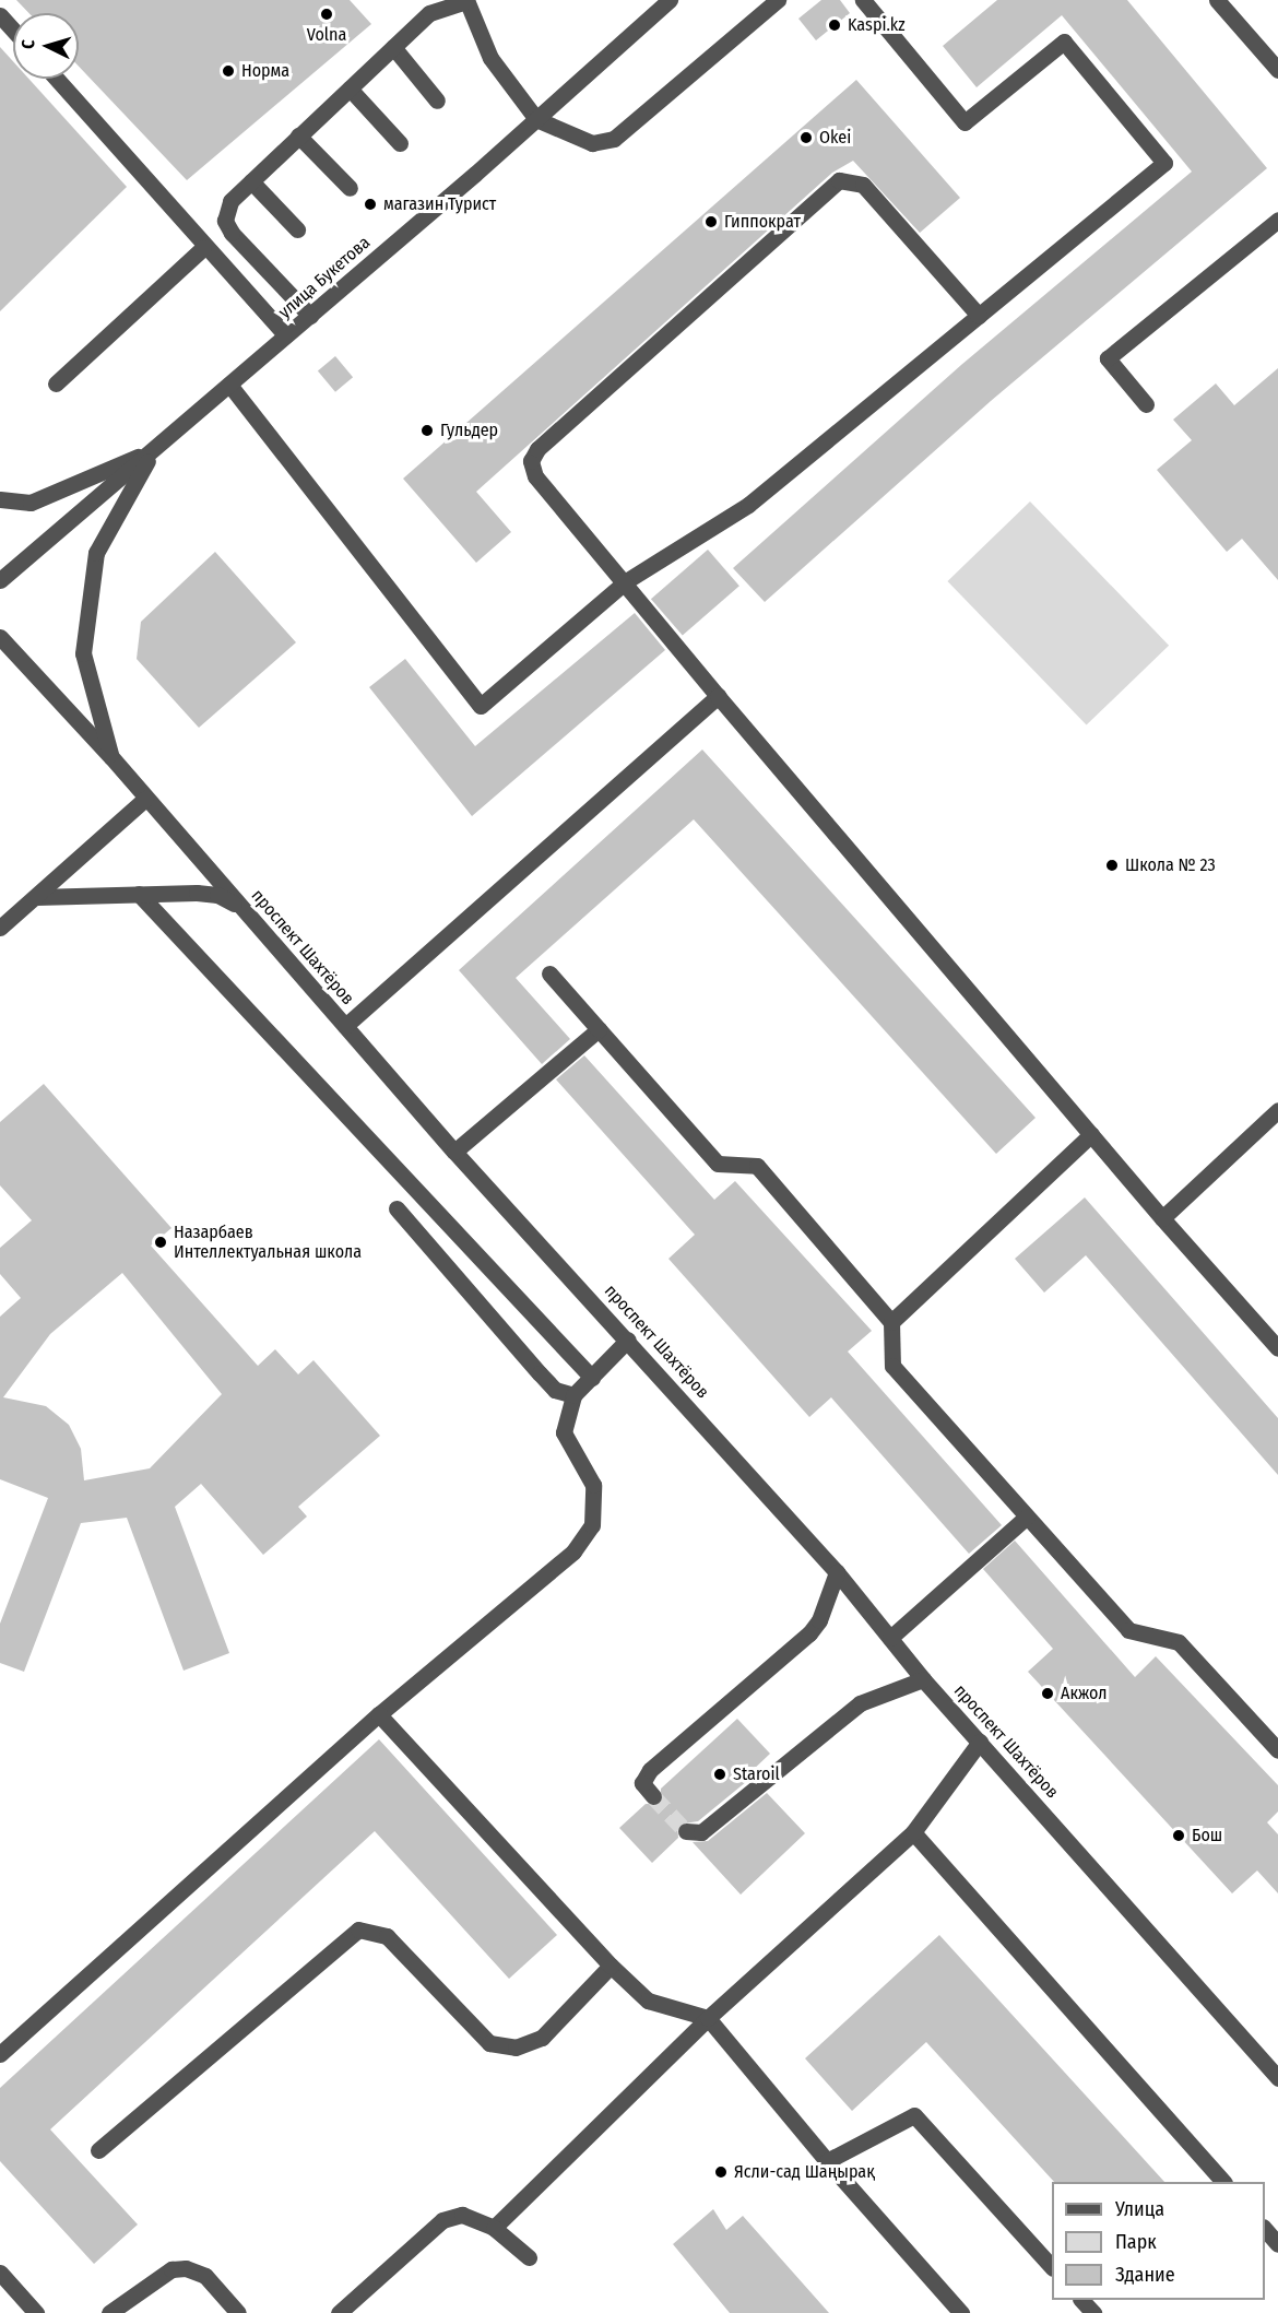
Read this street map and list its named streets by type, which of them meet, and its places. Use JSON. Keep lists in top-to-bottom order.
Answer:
{
  "streets": {
    "street": ["улица Букетова", "проспект Шахтёров"]
  },
  "places": [
    "Volna",
    "Kaspi.kz",
    "Норма",
    "Okei",
    "магазин Турист",
    "Гиппократ",
    "Гульдер",
    "Школа № 23",
    "Назарбаев Интеллектуальная школа",
    "Акжол",
    "Staroil",
    "Бош",
    "Ясли-сад Шаңырақ"
  ],
  "legend": ["Улица", "Парк", "Здание"],
  "north": "left"
}
